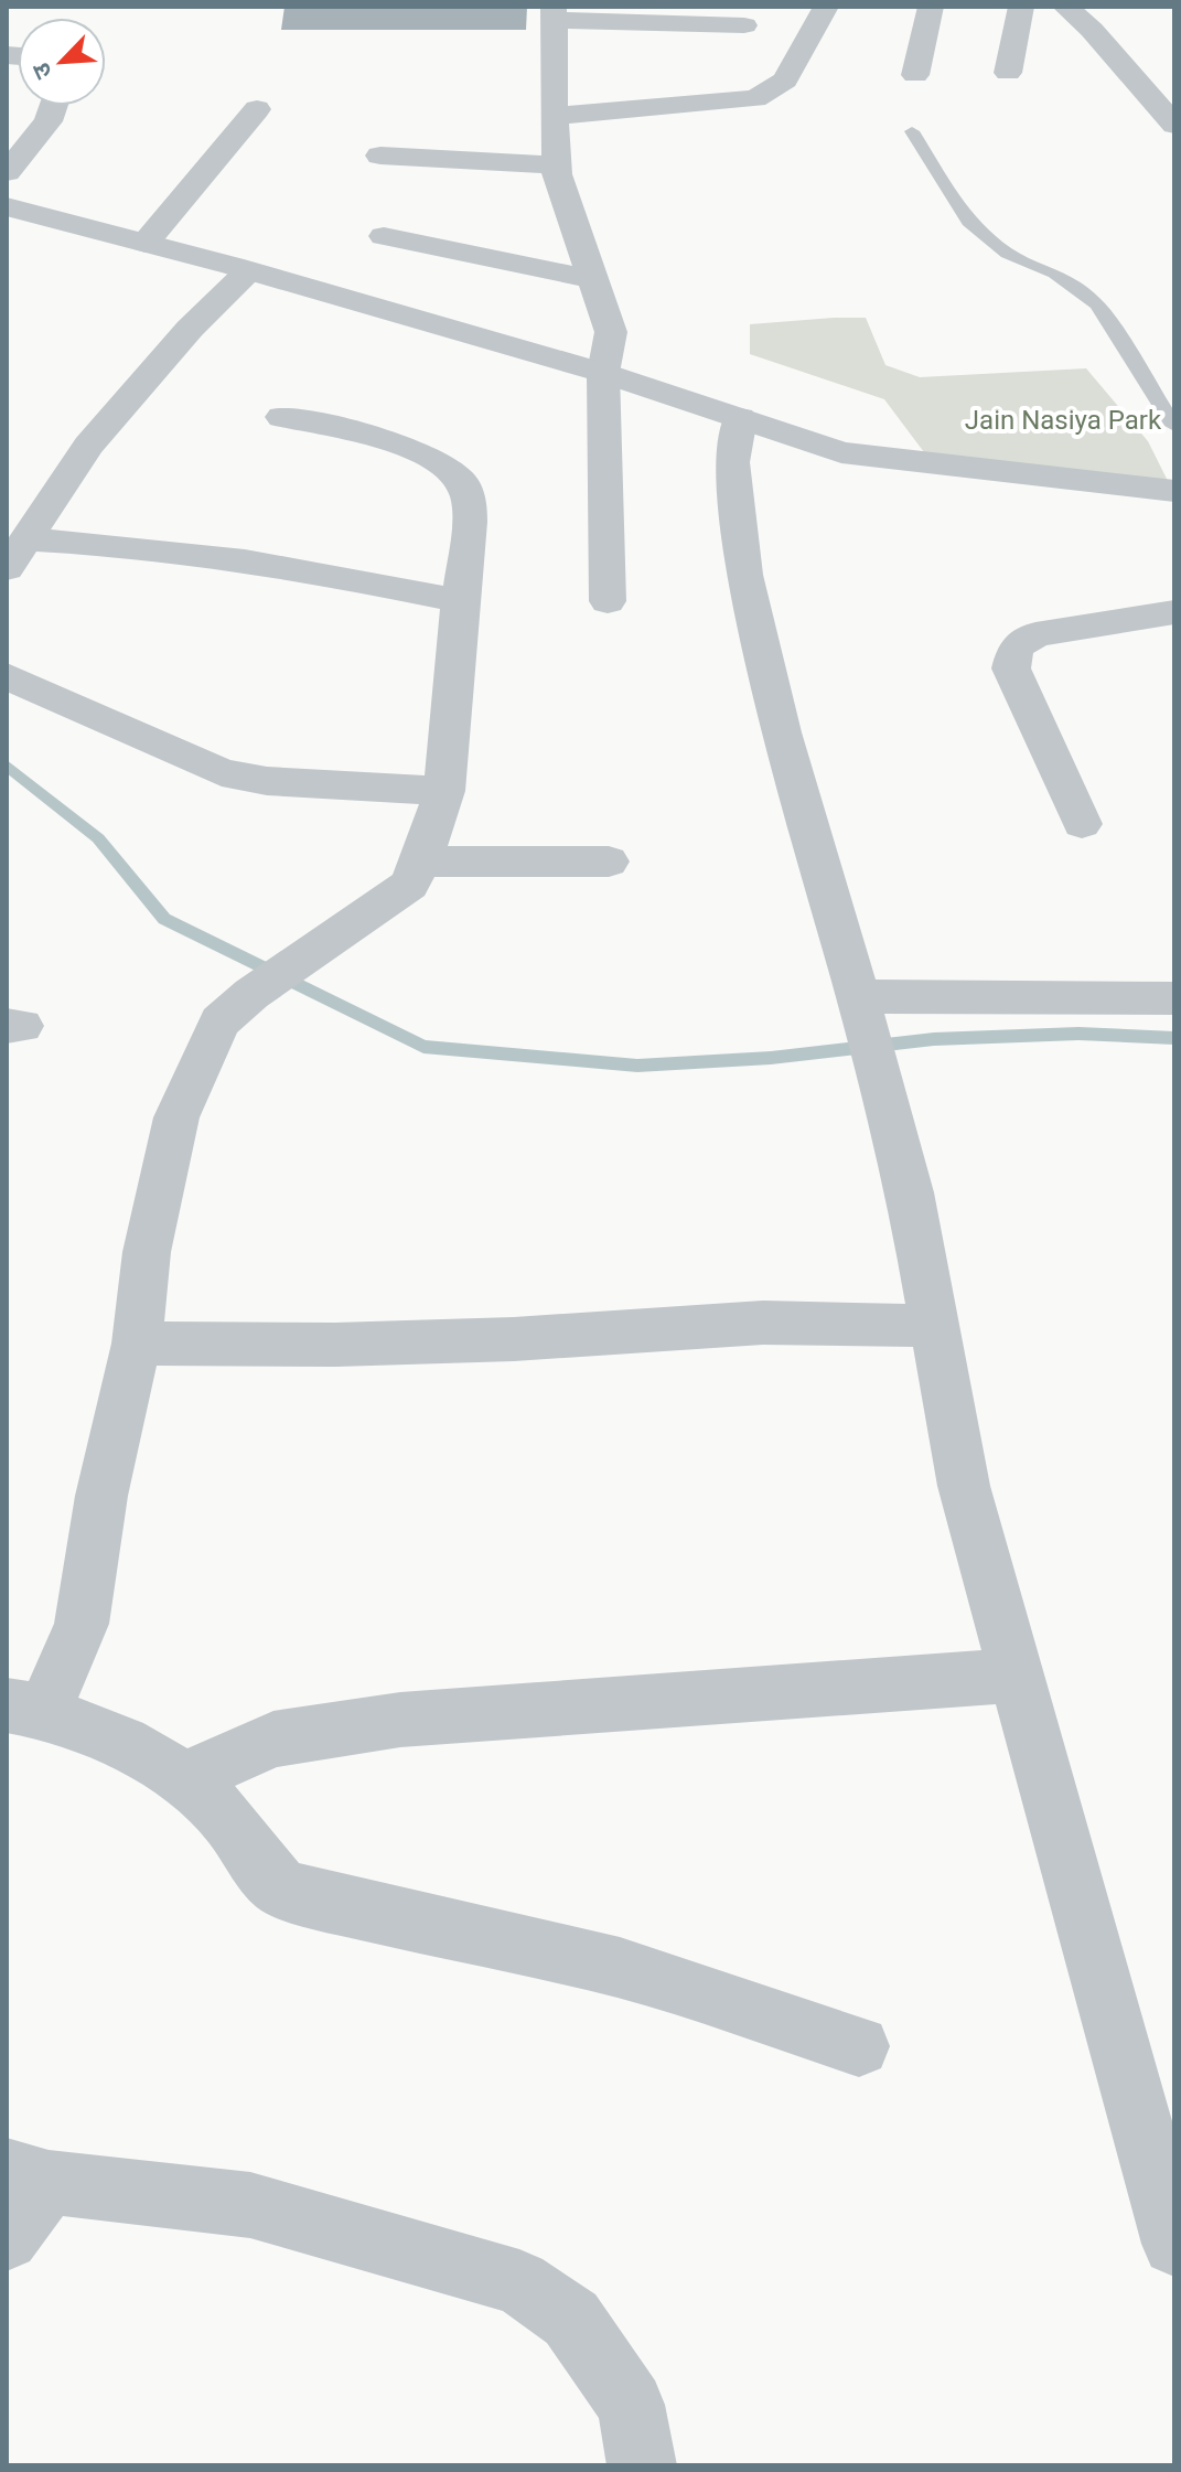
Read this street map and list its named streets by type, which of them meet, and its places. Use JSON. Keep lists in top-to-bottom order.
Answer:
{
  "parks": ["Jain Nasiya Park"],
  "north": "bottom left"
}
